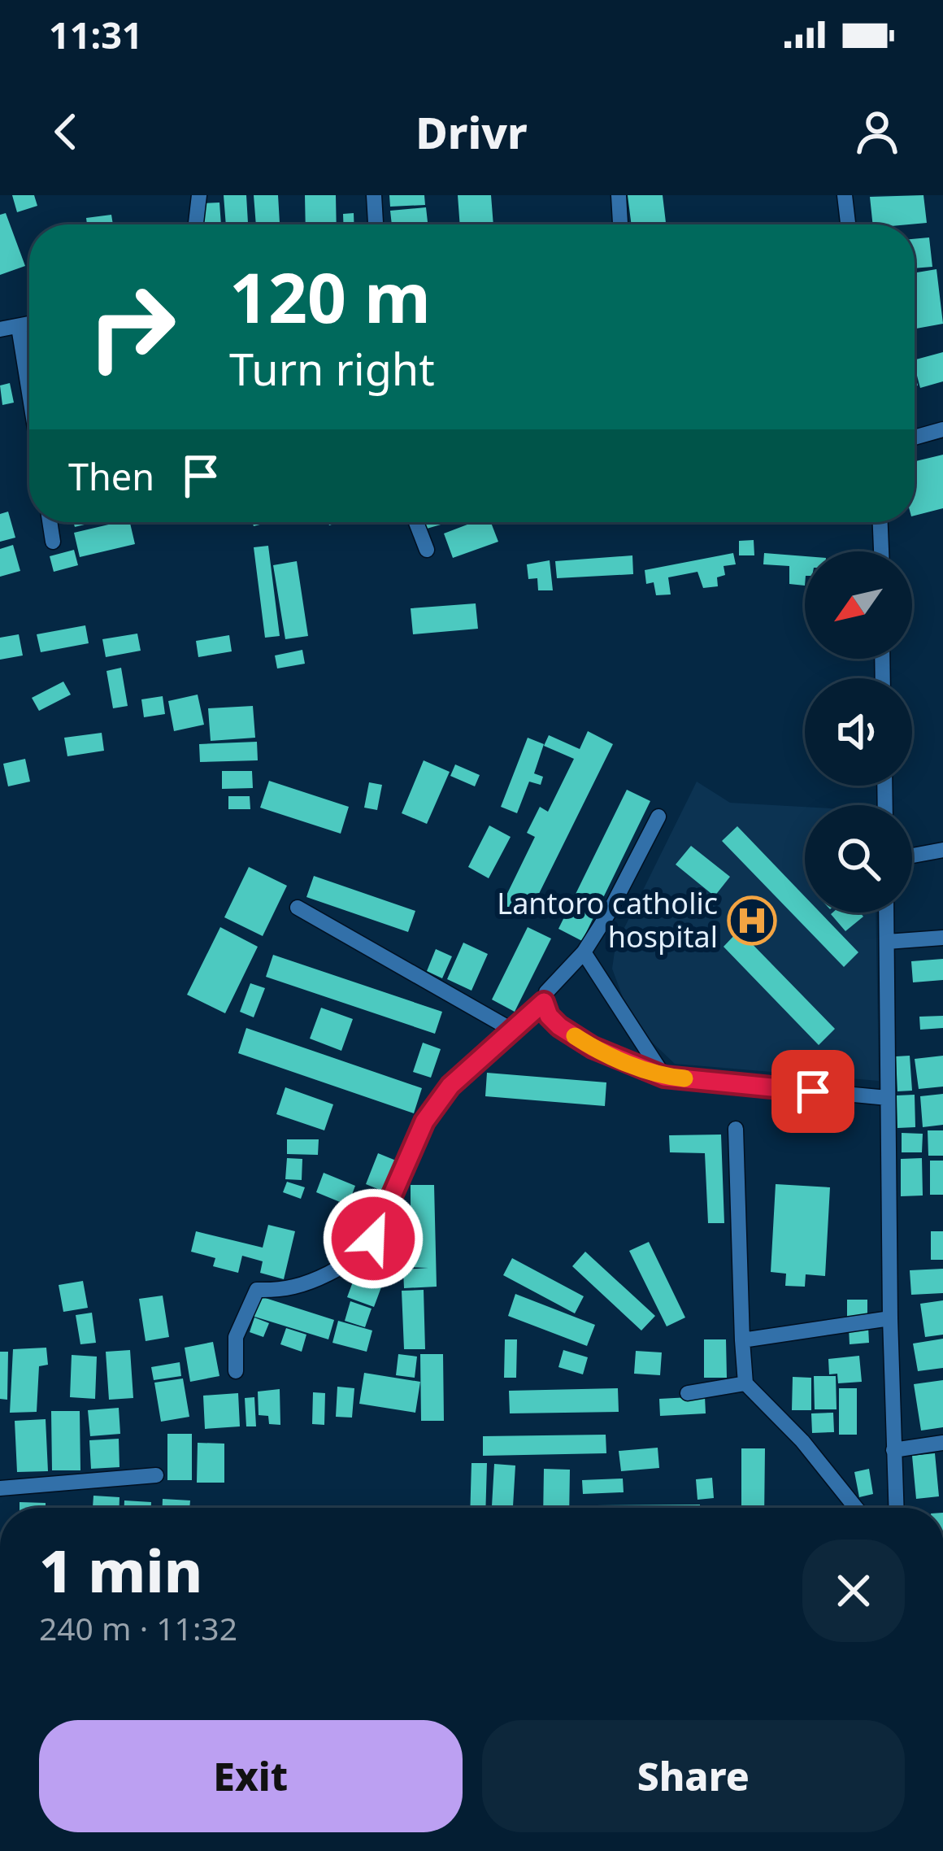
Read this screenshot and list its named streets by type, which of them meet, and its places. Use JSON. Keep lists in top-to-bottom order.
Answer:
{
  "places": {
    "hospital": ["Lantoro catholic hospital"]
  },
  "north": "bottom left",
  "page": {
    "status": "11:31",
    "header": "Drivr",
    "turn": ["120 m", "Turn right"],
    "then": "Then",
    "heading": ["1 min", "240 m · 11:32"],
    "buttons": ["Exit", "Share"]
  }
}
